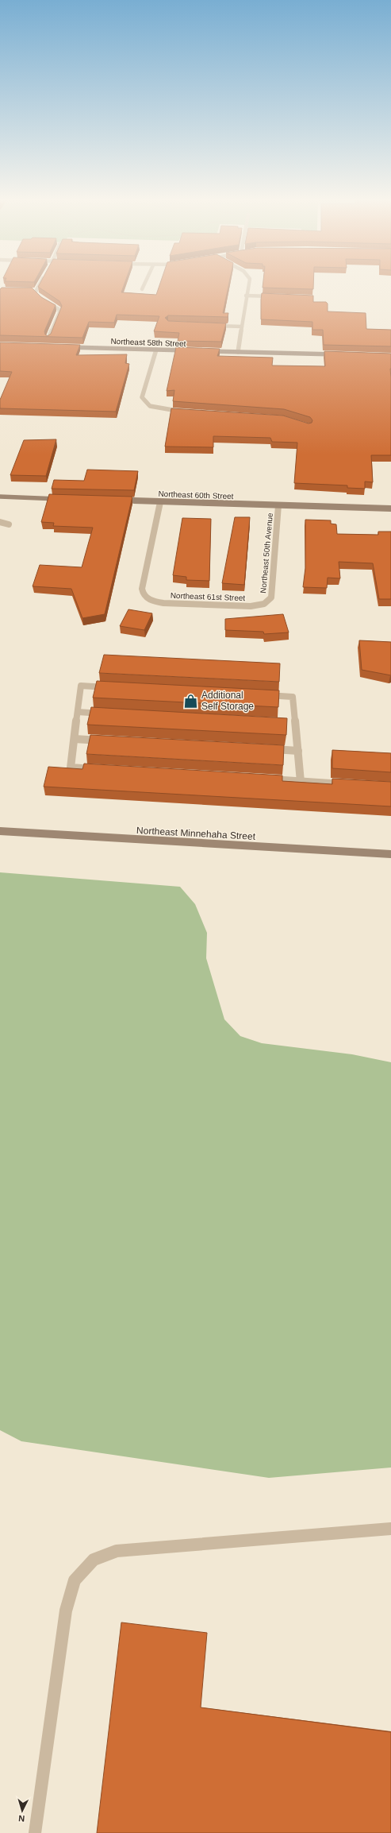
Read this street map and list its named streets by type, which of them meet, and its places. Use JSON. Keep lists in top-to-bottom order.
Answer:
{
  "streets": {
    "street": [
      "Northeast 58th Street",
      "Northeast 60th Street",
      "Northeast 50th Avenue",
      "Northeast 61st Street",
      "Northeast Minnehaha Street"
    ]
  },
  "crossings": [
    ["Northeast 60th Street", "Northeast 50th Avenue"],
    ["Northeast 60th Street", "Northeast 61st Street"],
    ["Northeast 50th Avenue", "Northeast 61st Street"]
  ],
  "places": {
    "shop": ["Additional Self Storage"]
  },
  "north": "bottom"
}
